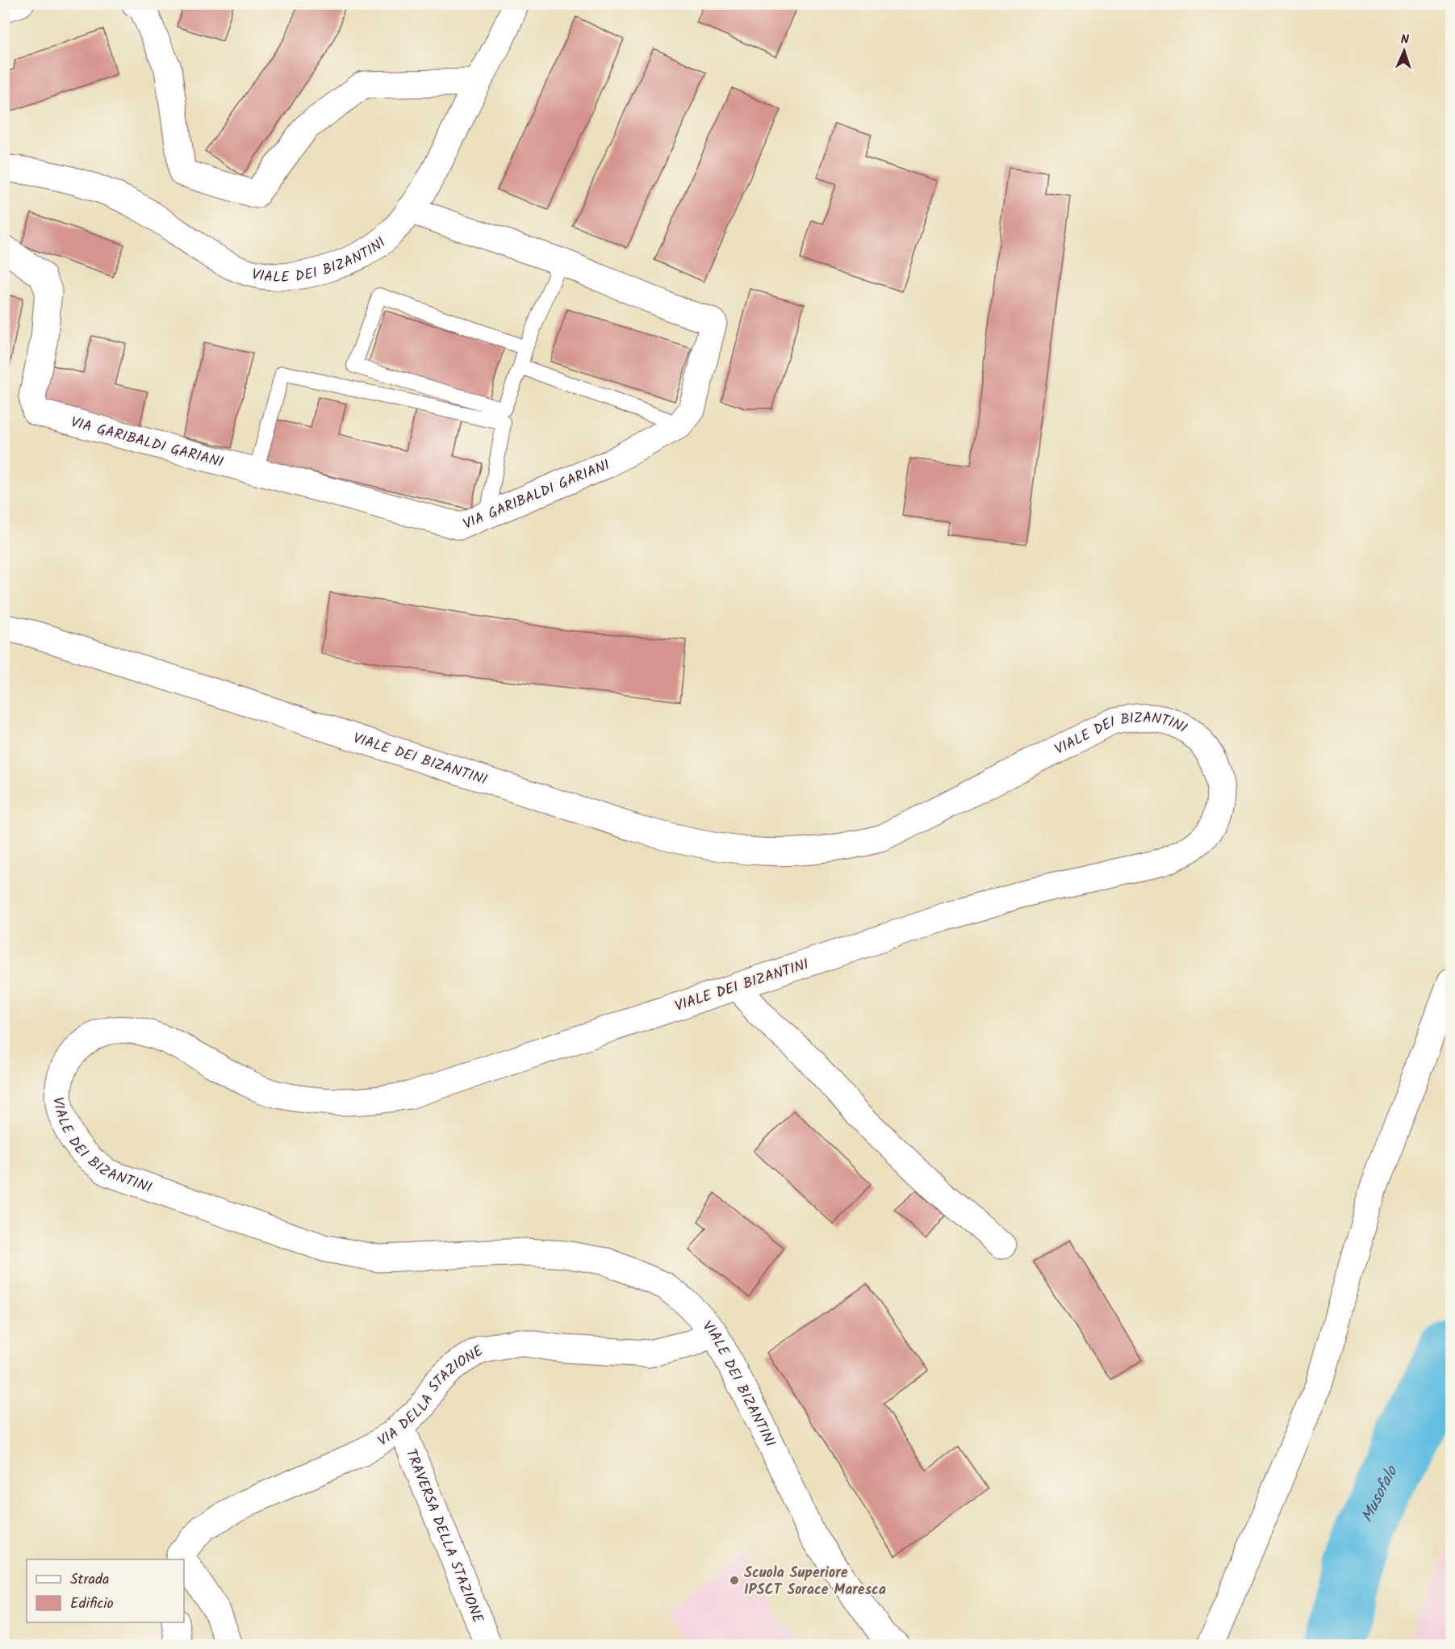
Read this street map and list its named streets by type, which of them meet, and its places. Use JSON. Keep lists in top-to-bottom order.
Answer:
{
  "streets": {
    "street": [
      "VIALE DEI BIZANTINI",
      "VIA GARIBALDI GARIANI",
      "VIA DELLA STAZIONE",
      "TRAVERSA DELLA STAZIONE"
    ]
  },
  "crossings": [
    ["VIALE DEI BIZANTINI", "VIA GARIBALDI GARIANI"],
    ["VIALE DEI BIZANTINI", "VIA DELLA STAZIONE"],
    ["VIA DELLA STAZIONE", "TRAVERSA DELLA STAZIONE"]
  ],
  "water": ["Musofalo"],
  "places": ["Scuola Superiore IPSCT Sorace Maresca"],
  "legend": ["Strada", "Edificio"],
  "north": "top"
}
